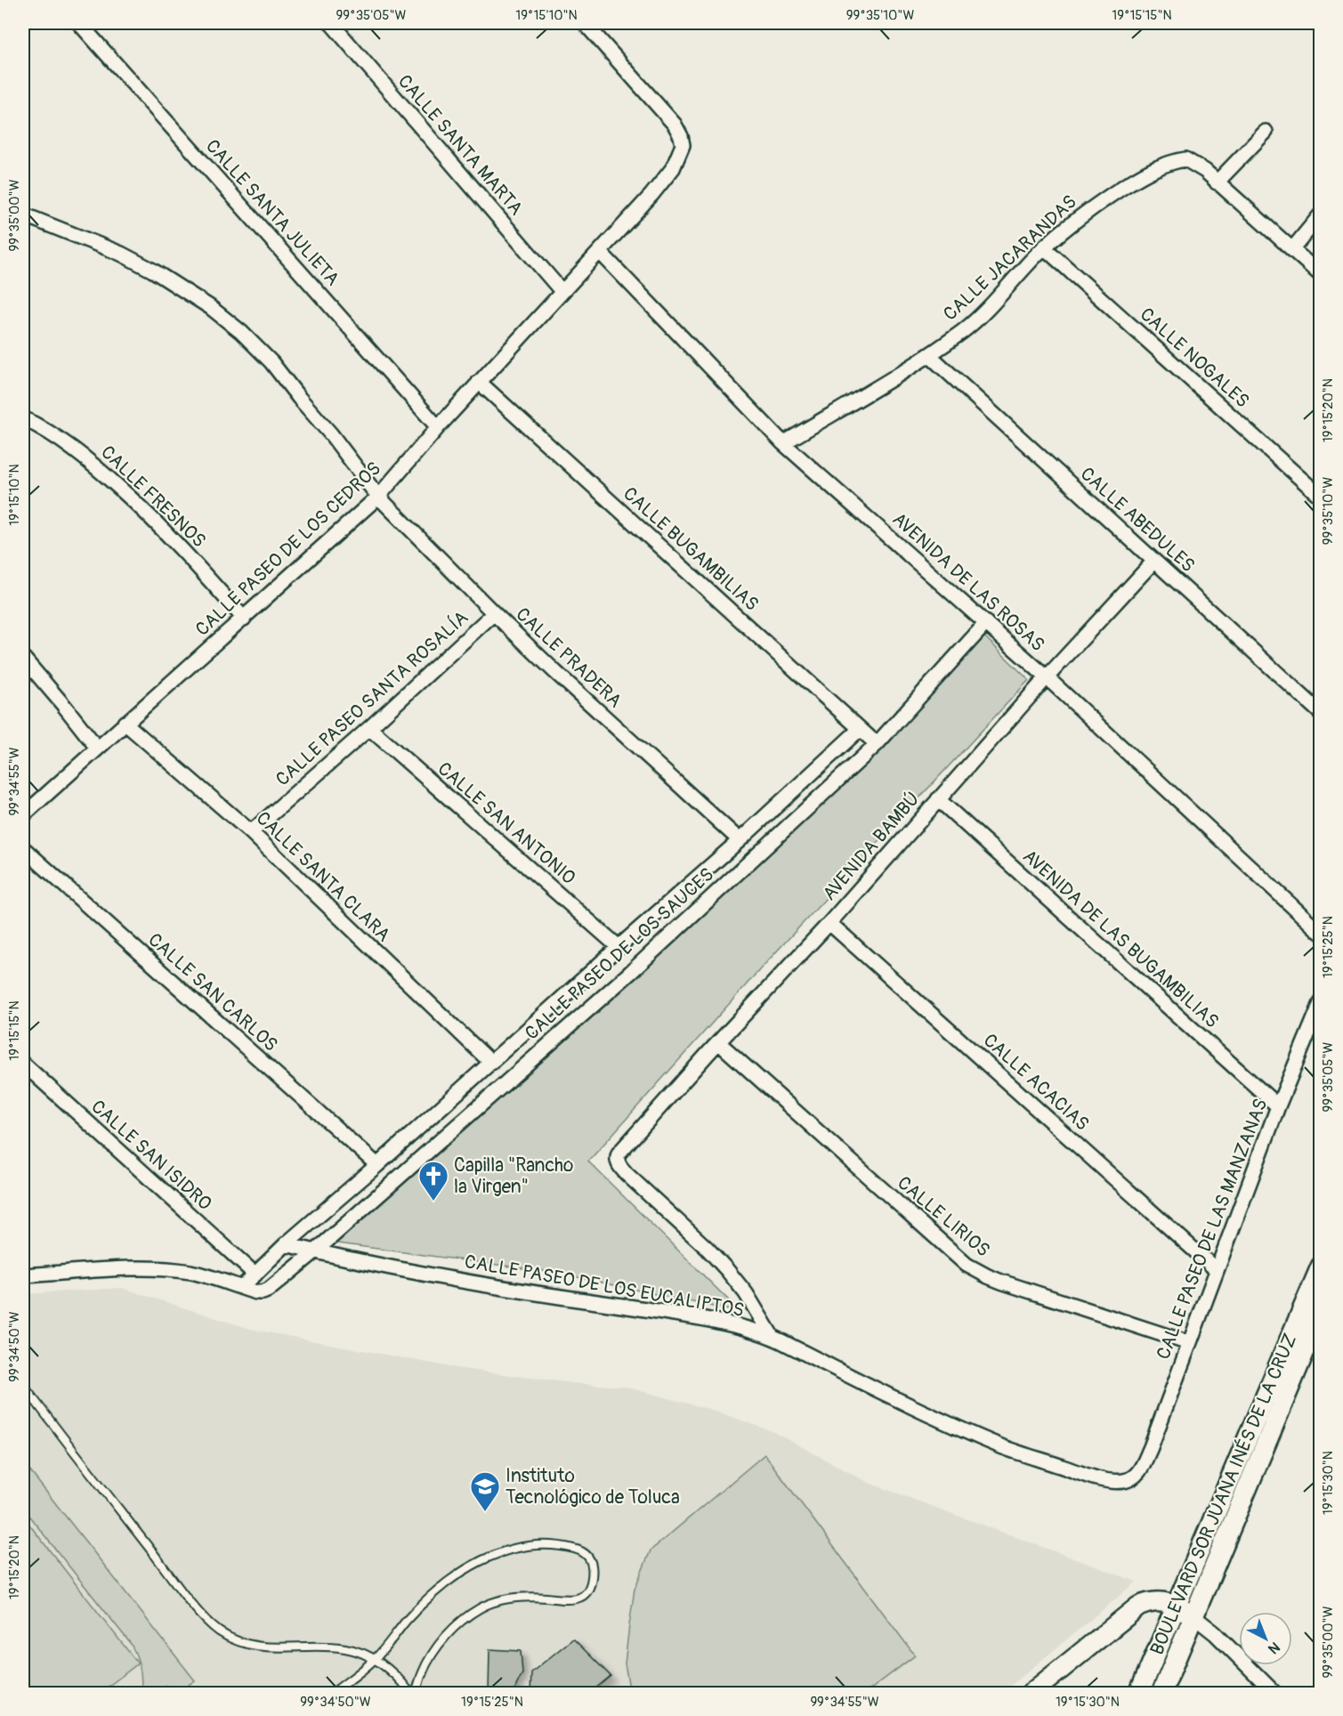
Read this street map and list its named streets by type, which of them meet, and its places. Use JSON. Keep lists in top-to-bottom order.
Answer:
{
  "streets": {
    "main road": ["BOULEVARD SOR JUANA INÉS DE LA CRUZ"],
    "street": [
      "CALLE SANTA MARTA",
      "CALLE SANTA JULIETA",
      "CALLE JACARANDAS",
      "CALLE NOGALES",
      "CALLE FRESNOS",
      "CALLE ABEDULES",
      "CALLE PASEO DE LOS CEDROS",
      "CALLE BUGAMBILIAS",
      "AVENIDA DE LAS ROSAS",
      "CALLE PRADERA",
      "CALLE PASEO SANTA ROSALÍA",
      "CALLE SAN ANTONIO",
      "AVENIDA BAMBÚ",
      "CALLE SANTA CLARA",
      "AVENIDA DE LAS BUGAMBILIAS",
      "CALLE PASEO DE LOS SAUCES",
      "CALLE SAN CARLOS",
      "CALLE ACACIAS",
      "CALLE SAN ISIDRO",
      "CALLE LIRIOS",
      "CALLE PASEO DE LAS MANZANAS",
      "CALLE PASEO DE LOS EUCALIPTOS"
    ]
  },
  "crossings": [
    ["CALLE SANTA MARTA", "CALLE PASEO DE LOS CEDROS"],
    ["CALLE SANTA JULIETA", "CALLE PASEO DE LOS CEDROS"],
    ["CALLE JACARANDAS", "CALLE NOGALES"],
    ["CALLE JACARANDAS", "CALLE ABEDULES"],
    ["CALLE JACARANDAS", "AVENIDA DE LAS ROSAS"],
    ["CALLE FRESNOS", "CALLE PASEO DE LOS CEDROS"],
    ["CALLE ABEDULES", "AVENIDA BAMBÚ"],
    ["CALLE PASEO DE LOS CEDROS", "CALLE BUGAMBILIAS"],
    ["CALLE PASEO DE LOS CEDROS", "AVENIDA DE LAS ROSAS"],
    ["CALLE PASEO DE LOS CEDROS", "CALLE PRADERA"],
    ["CALLE PASEO DE LOS CEDROS", "CALLE SANTA CLARA"],
    ["CALLE BUGAMBILIAS", "CALLE PASEO DE LOS SAUCES"],
    ["AVENIDA DE LAS ROSAS", "AVENIDA BAMBÚ"],
    ["AVENIDA DE LAS ROSAS", "CALLE PASEO DE LOS SAUCES"],
    ["CALLE PRADERA", "CALLE PASEO SANTA ROSALÍA"],
    ["CALLE PRADERA", "CALLE PASEO DE LOS SAUCES"],
    ["CALLE PASEO SANTA ROSALÍA", "CALLE SAN ANTONIO"],
    ["CALLE PASEO SANTA ROSALÍA", "CALLE SANTA CLARA"],
    ["CALLE SAN ANTONIO", "CALLE PASEO DE LOS SAUCES"],
    ["AVENIDA BAMBÚ", "AVENIDA DE LAS BUGAMBILIAS"],
    ["AVENIDA BAMBÚ", "CALLE ACACIAS"],
    ["AVENIDA BAMBÚ", "CALLE LIRIOS"],
    ["AVENIDA BAMBÚ", "CALLE PASEO DE LOS EUCALIPTOS"],
    ["CALLE SANTA CLARA", "CALLE PASEO DE LOS SAUCES"],
    ["AVENIDA DE LAS BUGAMBILIAS", "CALLE PASEO DE LAS MANZANAS"],
    ["CALLE PASEO DE LOS SAUCES", "CALLE SAN CARLOS"],
    ["CALLE PASEO DE LOS SAUCES", "CALLE SAN ISIDRO"],
    ["CALLE PASEO DE LOS SAUCES", "CALLE PASEO DE LOS EUCALIPTOS"],
    ["CALLE ACACIAS", "CALLE PASEO DE LAS MANZANAS"],
    ["CALLE LIRIOS", "CALLE PASEO DE LAS MANZANAS"],
    ["CALLE PASEO DE LAS MANZANAS", "CALLE PASEO DE LOS EUCALIPTOS"]
  ],
  "places": {
    "church": ["Capilla \"Rancho la Virgen\""],
    "school or university": ["Instituto Tecnológico de Toluca"]
  },
  "north": "bottom right",
  "coordinates": [
    "99°35'05\"W",
    "19°15'10\"N",
    "99°35'10\"W",
    "19°15'15\"N",
    "99°35'00\"W",
    "19°15'20\"N",
    "99°34'55\"W",
    "19°15'25\"N",
    "99°34'50\"W",
    "19°15'30\"N"
  ]
}
